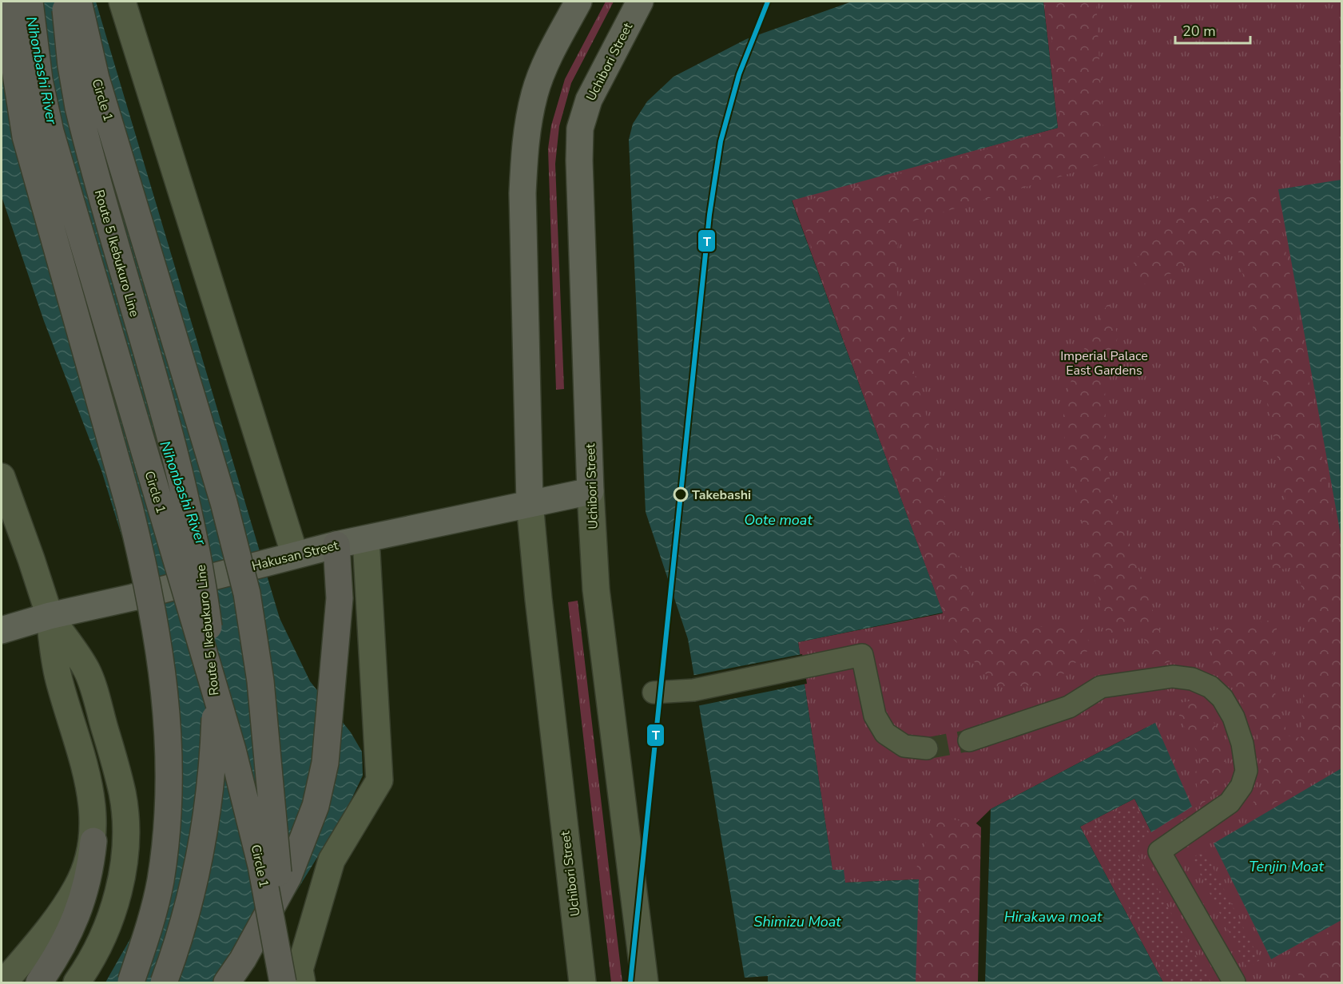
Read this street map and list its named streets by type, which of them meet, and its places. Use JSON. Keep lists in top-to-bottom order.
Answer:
{
  "streets": {
    "highway": ["Circle 1", "Route 5 Ikebukuro Line"],
    "main road": ["Uchibori Street", "Hakusan Street"]
  },
  "crossings": [
    ["Uchibori Street", "Hakusan Street"]
  ],
  "water": [
    "Nihonbashi River",
    "Oote moat",
    "Tenjin Moat",
    "Hirakawa moat",
    "Shimizu Moat"
  ],
  "parks": ["Imperial Palace East Gardens"],
  "places": ["Takebashi"],
  "lines": ["transit line T"],
  "scale_bar": "20 m"
}
